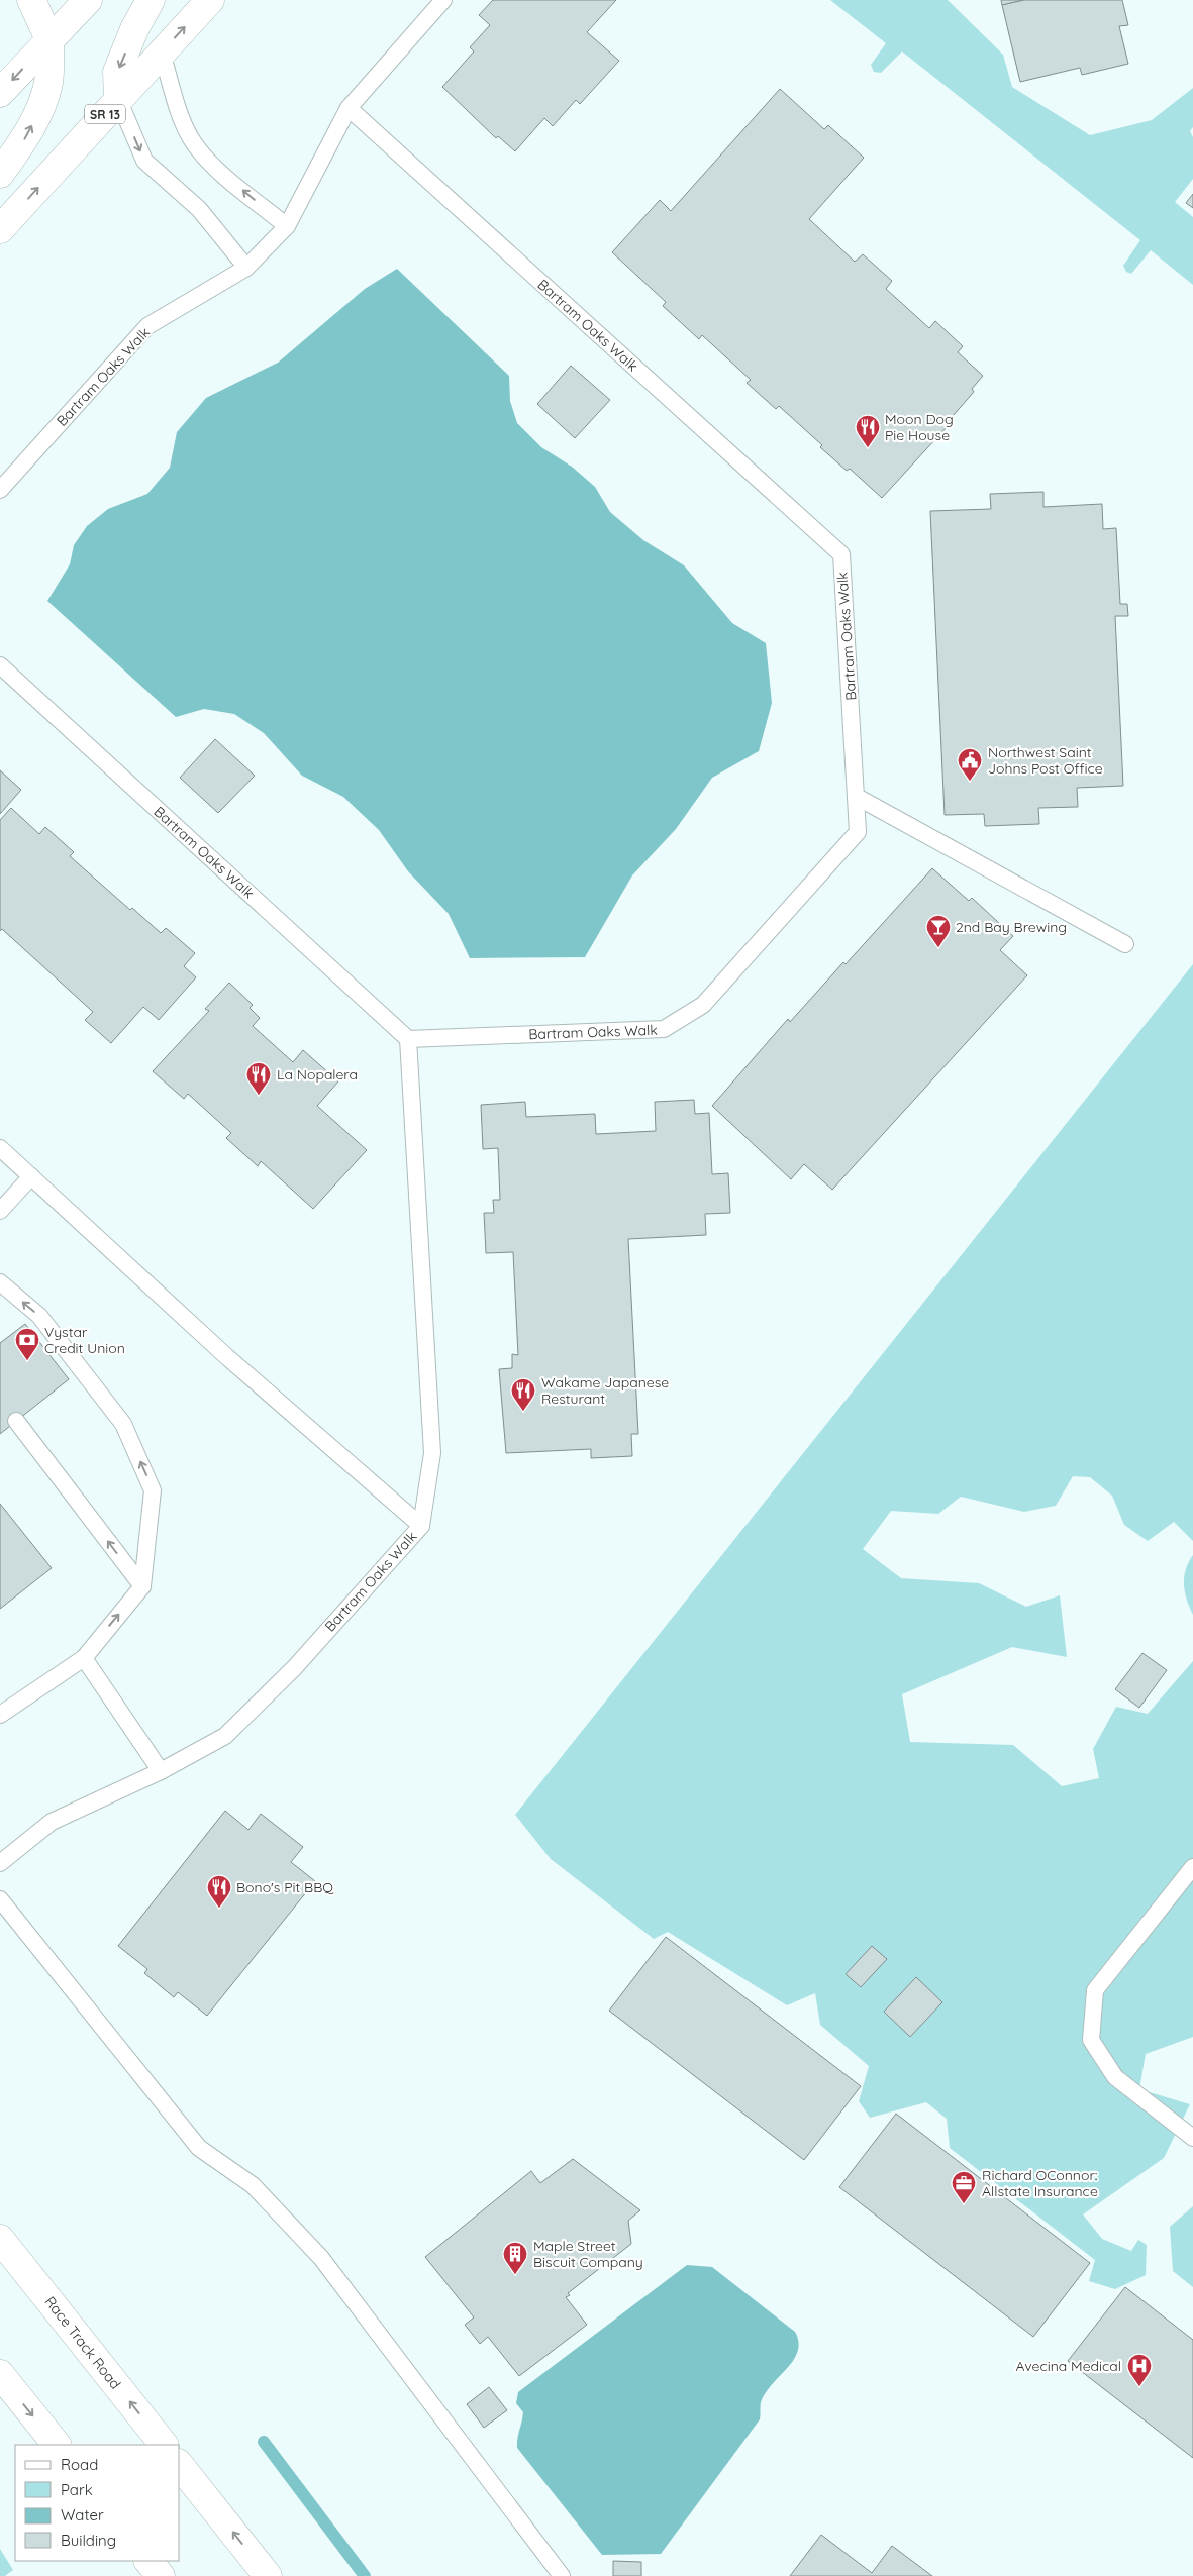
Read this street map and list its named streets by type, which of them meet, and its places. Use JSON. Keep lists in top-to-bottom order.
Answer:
{
  "streets": {
    "main road": ["SR 13", "Race Track Road"],
    "lane": ["Bartram Oaks Walk"]
  },
  "places": {
    "restaurant": [
      "Moon Dog Pie House",
      "La Nopalera",
      "Wakame Japanese Resturant",
      "Bono's Pit BBQ"
    ],
    "public building": ["Northwest Saint Johns Post Office"],
    "bar": ["2nd Bay Brewing"],
    "bank": ["Vystar Credit Union"],
    "office": ["Richard OConnor: Allstate Insurance"],
    "building": ["Maple Street Biscuit Company"],
    "hospital": ["Avecina Medical"]
  },
  "legend": [
    "Road",
    "Park",
    "Water",
    "Building"
  ]
}
